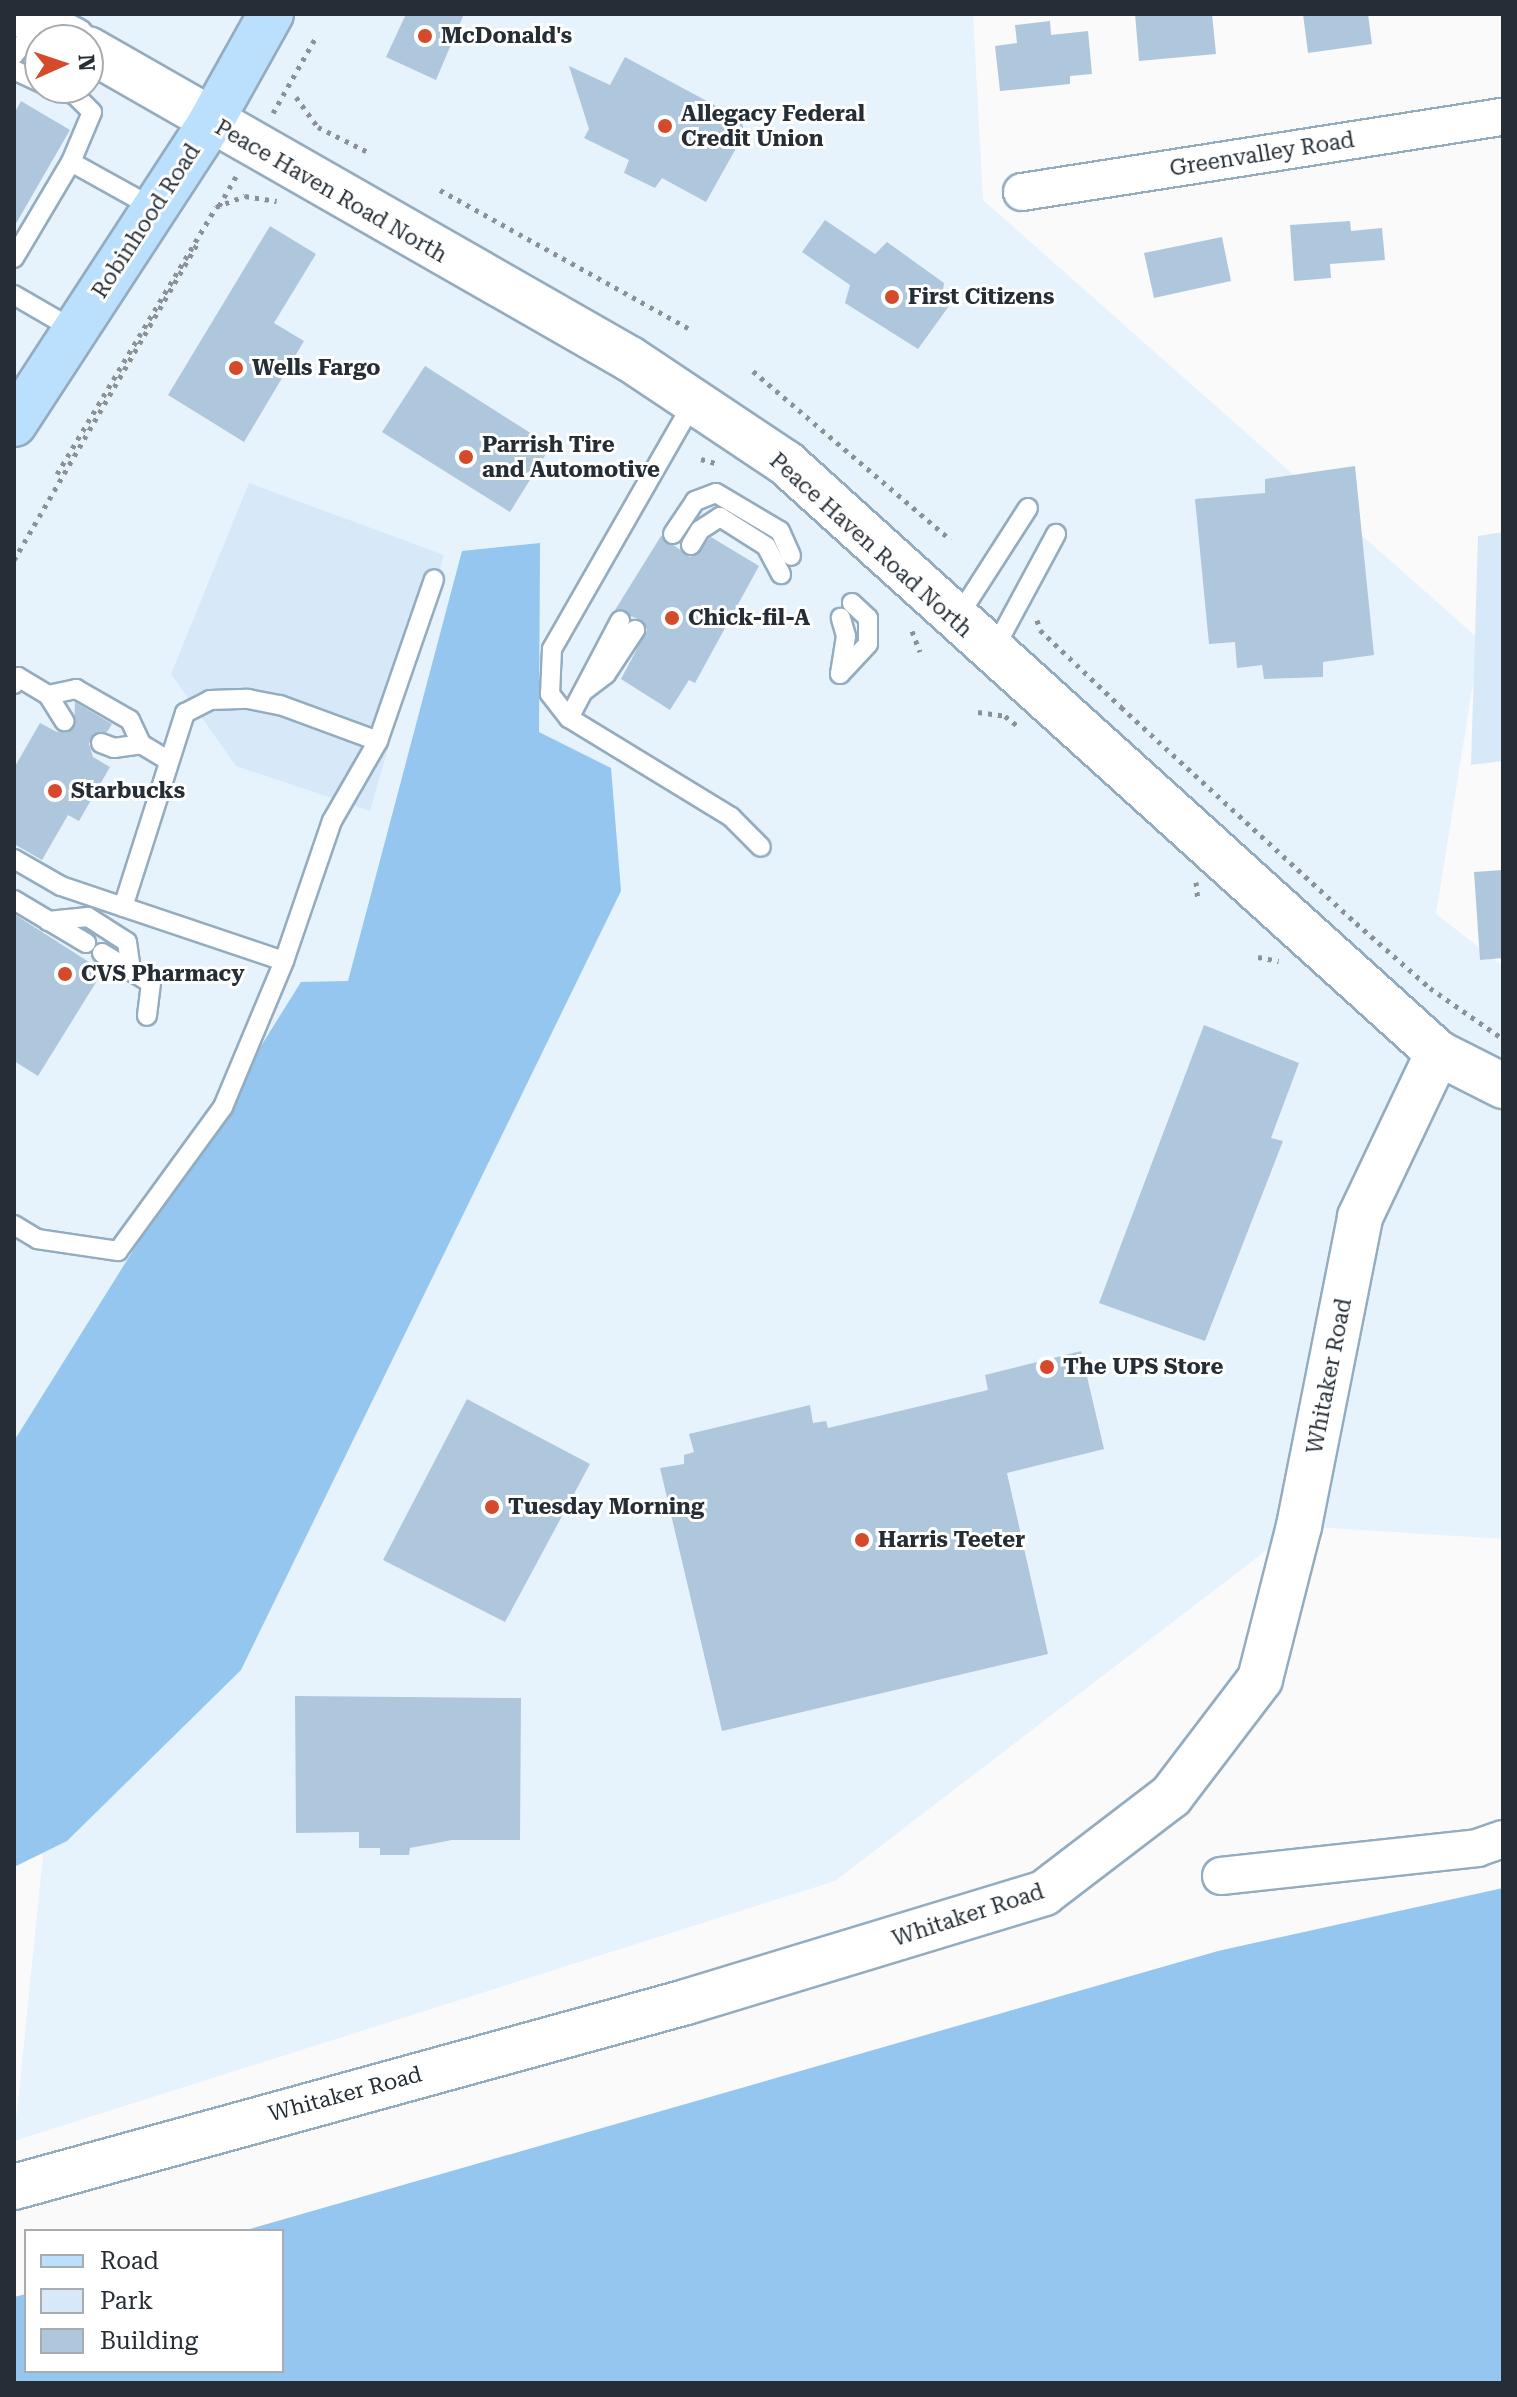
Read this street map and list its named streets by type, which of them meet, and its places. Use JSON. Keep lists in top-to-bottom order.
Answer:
{
  "streets": {
    "main road": ["Robinhood Road"],
    "street": ["Greenvalley Road", "Peace Haven Road North", "Whitaker Road"]
  },
  "crossings": [
    ["Peace Haven Road North", "Robinhood Road"],
    ["Peace Haven Road North", "Whitaker Road"]
  ],
  "places": [
    "McDonald's",
    "Allegacy Federal Credit Union",
    "First Citizens",
    "Wells Fargo",
    "Parrish Tire and Automotive",
    "Chick-fil-A",
    "Starbucks",
    "CVS Pharmacy",
    "The UPS Store",
    "Tuesday Morning",
    "Harris Teeter"
  ],
  "legend": ["Road", "Park", "Building"],
  "north": "right"
}
